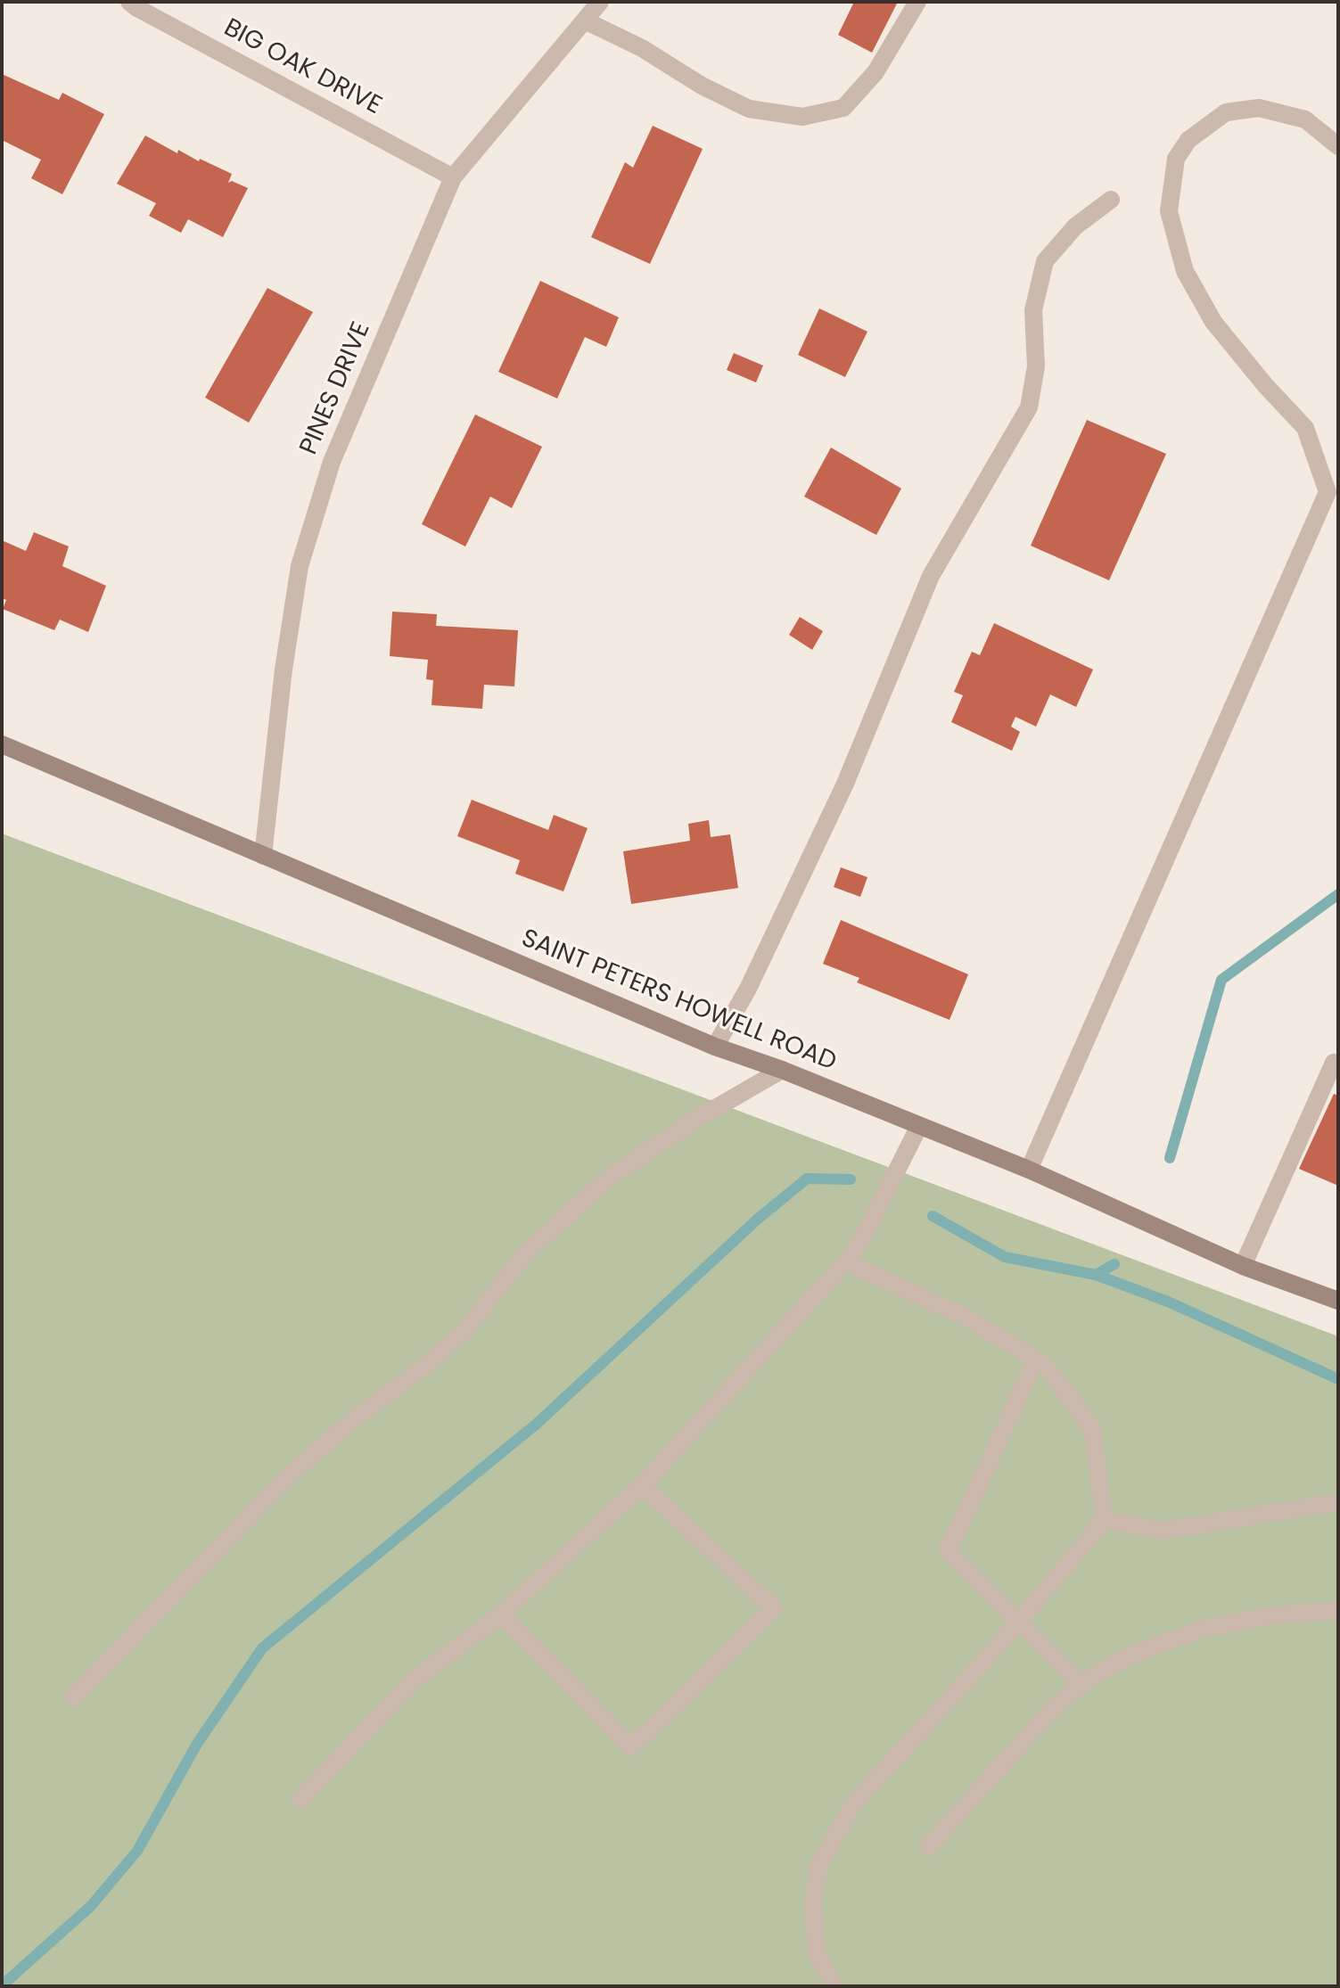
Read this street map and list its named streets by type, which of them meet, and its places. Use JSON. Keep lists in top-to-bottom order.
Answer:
{
  "streets": {
    "main road": ["SAINT PETERS HOWELL ROAD"],
    "street": ["BIG OAK DRIVE", "PINES DRIVE"]
  },
  "crossings": [
    ["BIG OAK DRIVE", "PINES DRIVE"],
    ["PINES DRIVE", "SAINT PETERS HOWELL ROAD"]
  ]
}
